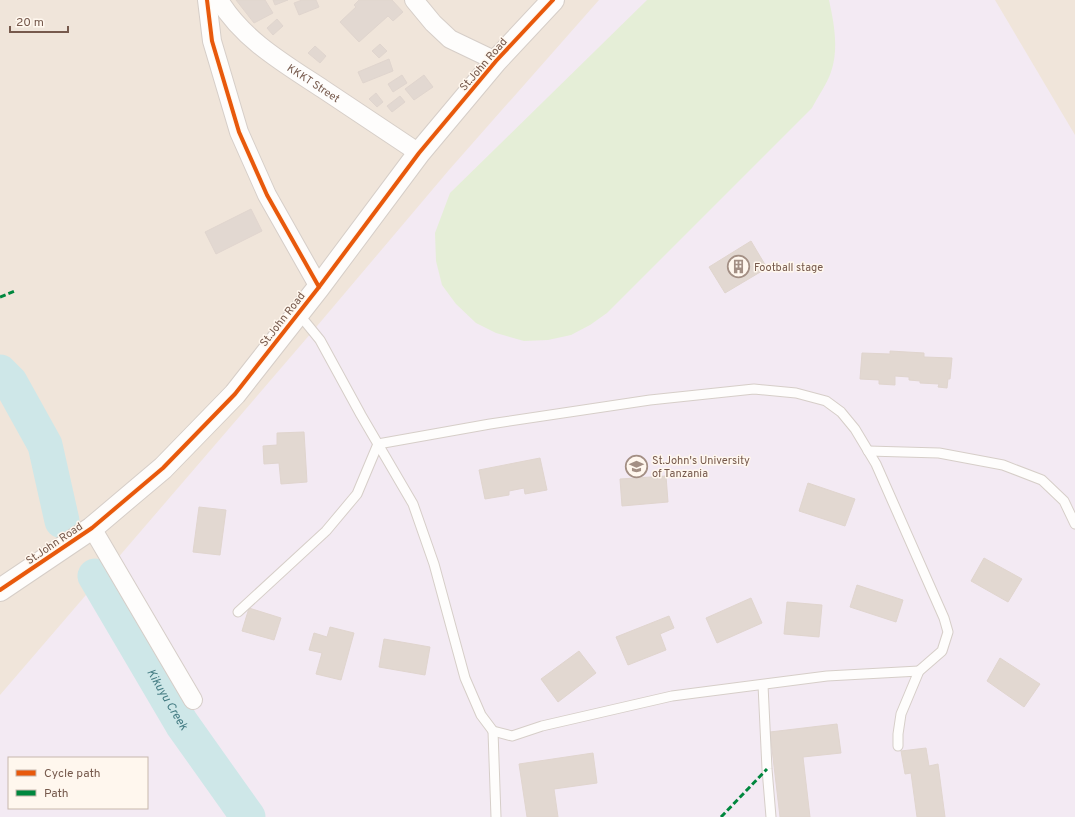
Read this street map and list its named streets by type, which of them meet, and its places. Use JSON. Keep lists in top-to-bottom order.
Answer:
{
  "streets": {
    "street": ["St.John Road", "KKKT Street"]
  },
  "crossings": [
    ["St.John Road", "KKKT Street"]
  ],
  "water": ["Kikuyu Creek"],
  "places": {
    "building": ["Football stage"],
    "school or university": ["St.John's University of Tanzania"]
  },
  "legend": ["Cycle path", "Path"],
  "scale_bar": "20 m"
}
